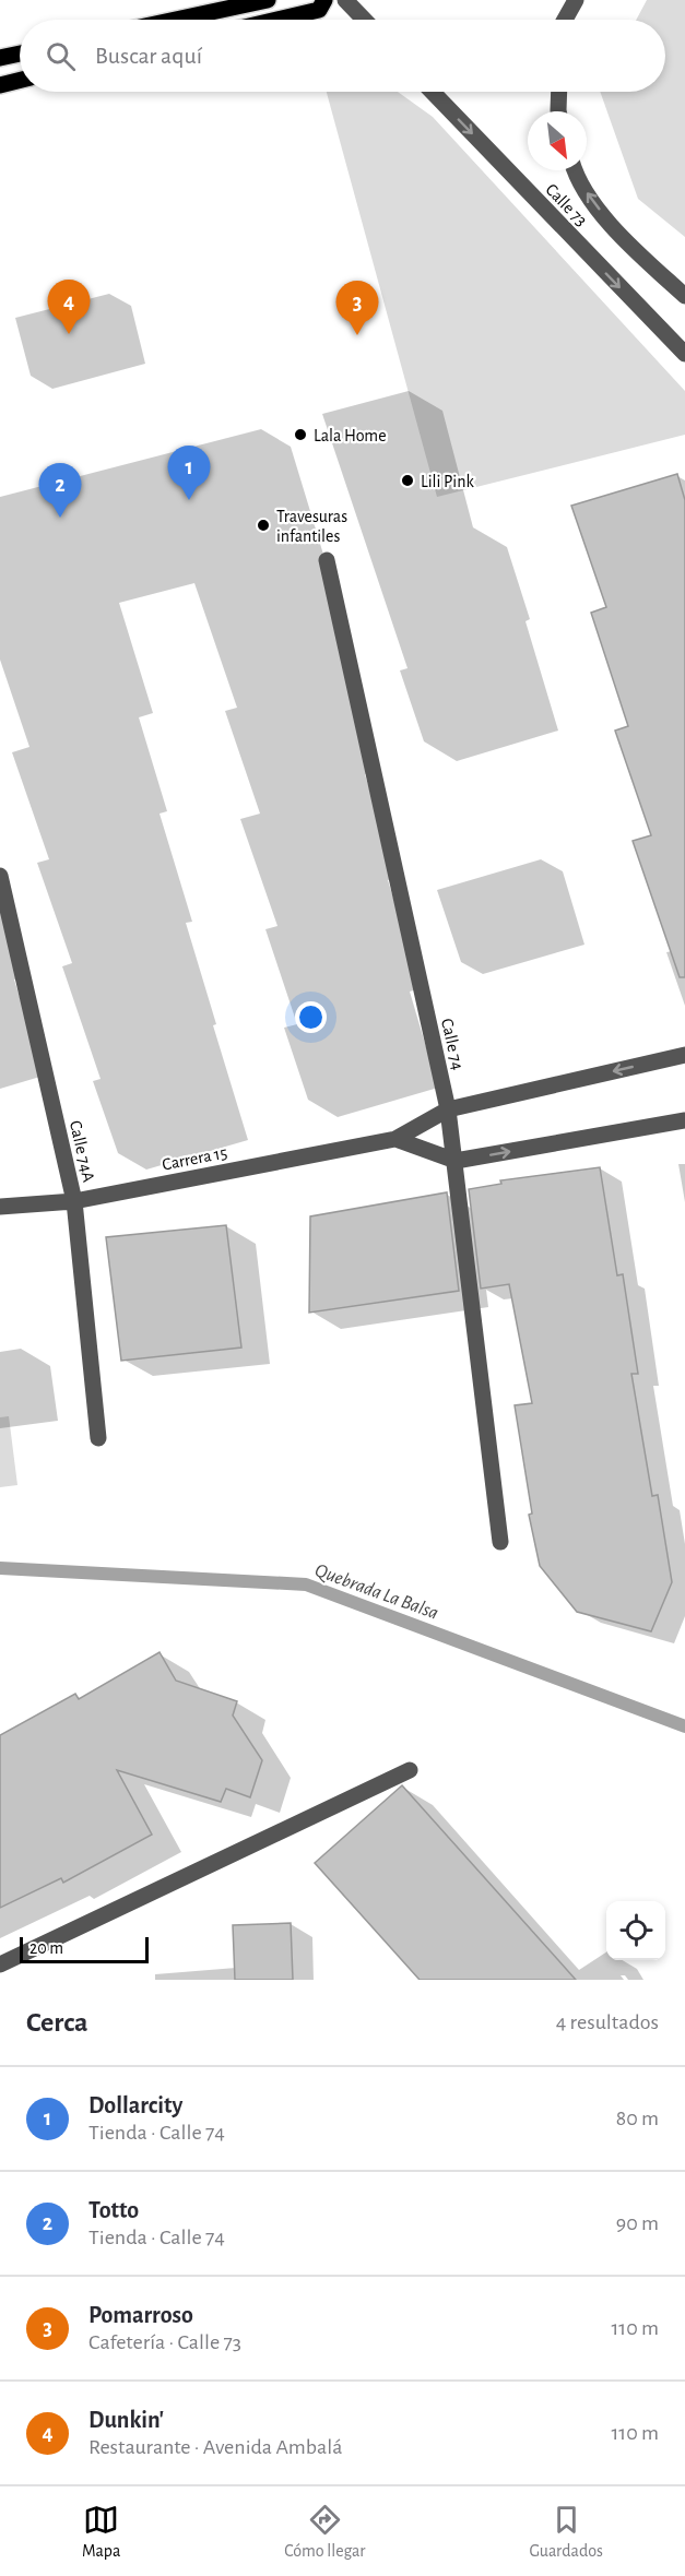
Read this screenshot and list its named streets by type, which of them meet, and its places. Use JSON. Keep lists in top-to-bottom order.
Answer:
{
  "streets": {
    "street": [
      "Calle 73",
      "Calle 74",
      "Calle 74A",
      "Carrera 15"
    ]
  },
  "crossings": [
    ["Calle 74", "Carrera 15"],
    ["Calle 74A", "Carrera 15"]
  ],
  "water": ["Quebrada La Balsa"],
  "places": ["Lala Home", "Lili Pink", "Travesuras infantiles"],
  "scale_bar": "20 m",
  "north": "bottom right",
  "page": {
    "search": "Buscar aquí",
    "pins": [
      "4",
      "3",
      "1",
      "2"
    ],
    "scale": "20 m",
    "heading": ["Cerca", "4 resultados"],
    "list": [
      {
        "mark": "1",
        "name": "Dollarcity",
        "note": "Tienda · Calle 74",
        "value": "80 m"
      },
      {
        "mark": "2",
        "name": "Totto",
        "note": "Tienda · Calle 74",
        "value": "90 m"
      },
      {
        "mark": "3",
        "name": "Pomarroso",
        "note": "Cafetería · Calle 73",
        "value": "110 m"
      },
      {
        "mark": "4",
        "name": "Dunkin'",
        "note": "Restaurante · Avenida Ambalá",
        "value": "110 m"
      }
    ],
    "nav": ["Mapa", "Cómo llegar", "Guardados"]
  }
}
